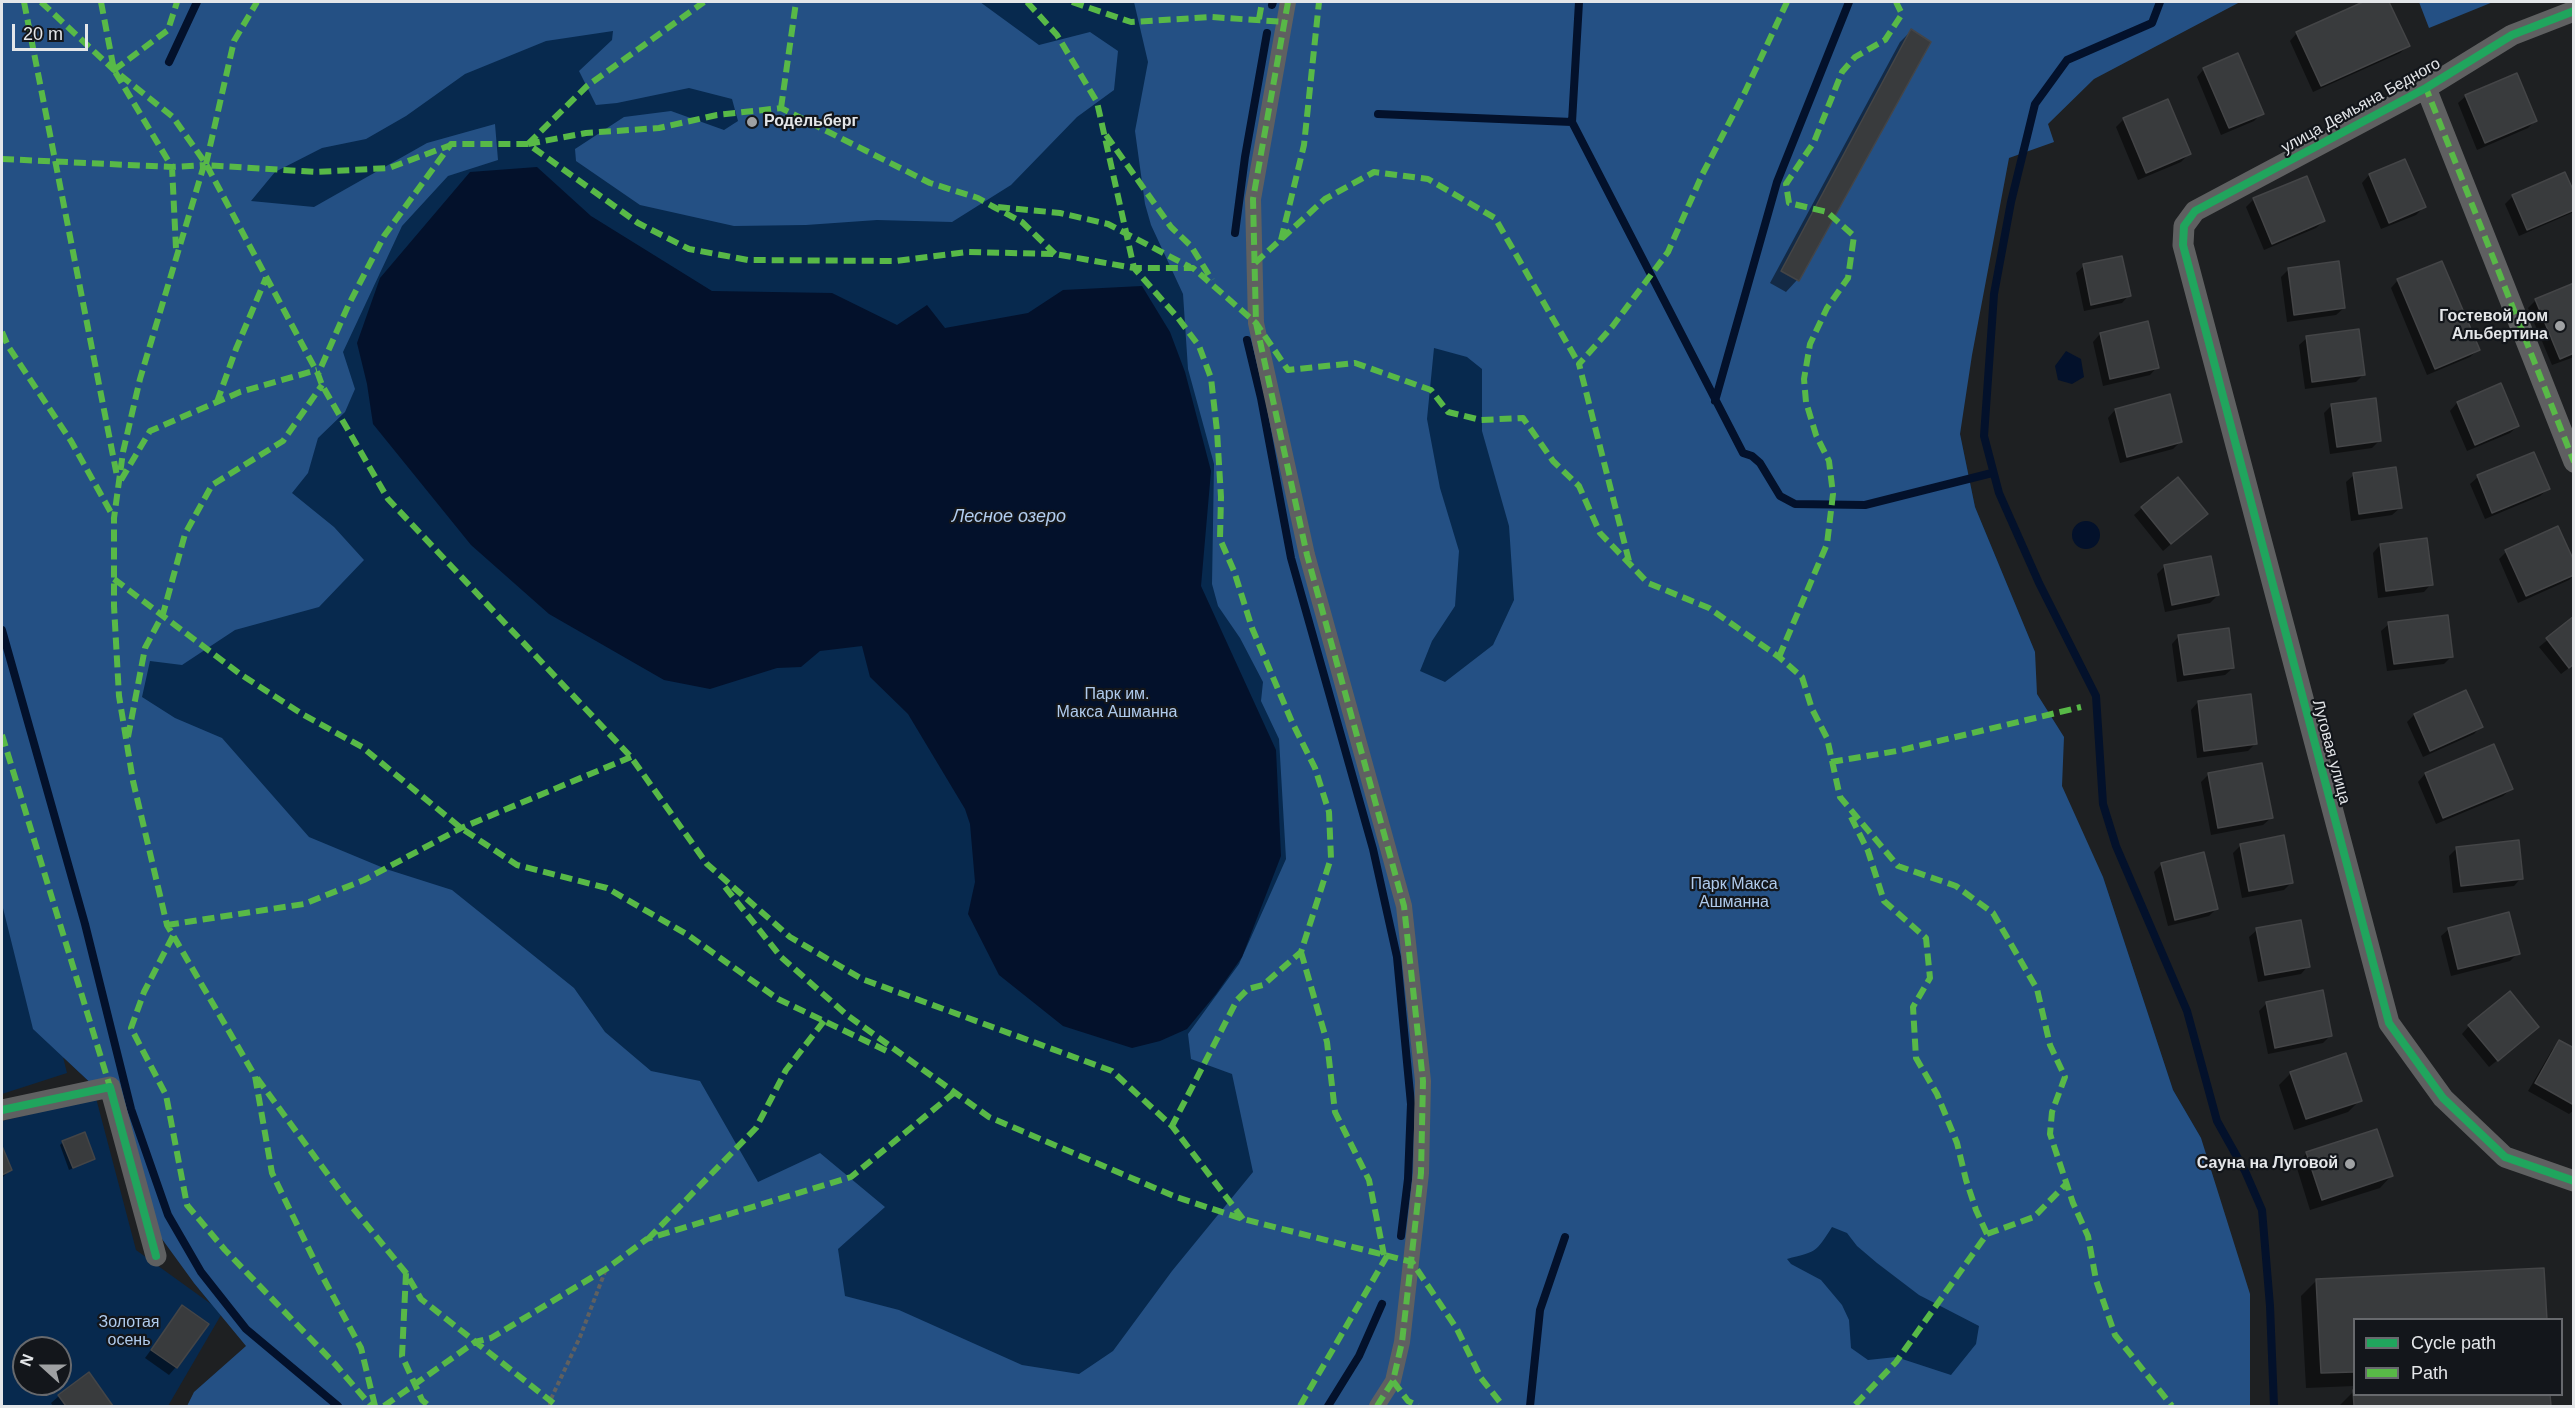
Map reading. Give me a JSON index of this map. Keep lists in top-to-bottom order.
{
  "streets": {
    "street": ["улица Демьяна Бедного", "Луговая улица"]
  },
  "crossings": [
    ["улица Демьяна Бедного", "Луговая улица"]
  ],
  "water": ["Лесное озеро"],
  "parks": ["Парк им. Макса Ашманна", "Парк Макса Ашманна", "Золотая осень"],
  "places": ["Родельберг", "Гостевой дом Альбертина", "Сауна на Луговой"],
  "legend": ["Cycle path", "Path"],
  "scale_bar": "20 m",
  "north": "left"
}
